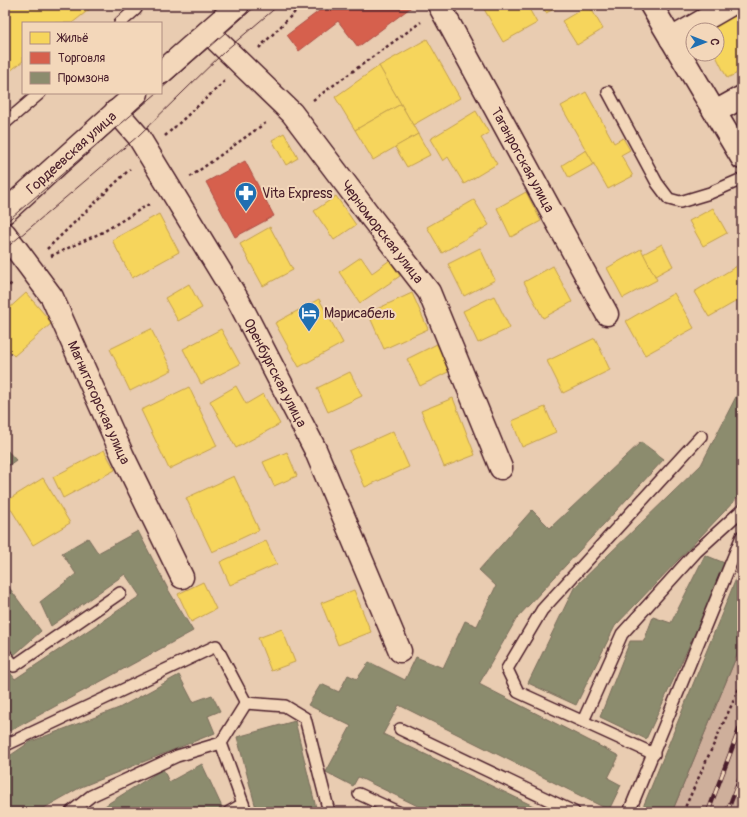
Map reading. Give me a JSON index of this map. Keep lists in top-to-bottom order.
{
  "streets": {
    "street": [
      "Гордеевская улица",
      "Таганрогская улица",
      "Черноморская улица",
      "Оренбургская улица",
      "Магнитогорская улица"
    ]
  },
  "crossings": [
    ["Гордеевская улица", "Оренбургская улица"]
  ],
  "places": {
    "pharmacy": ["Vita Express"],
    "hotel": ["Марисабель"]
  },
  "legend": ["Жильё", "Торговля", "Промзона"],
  "north": "right"
}
